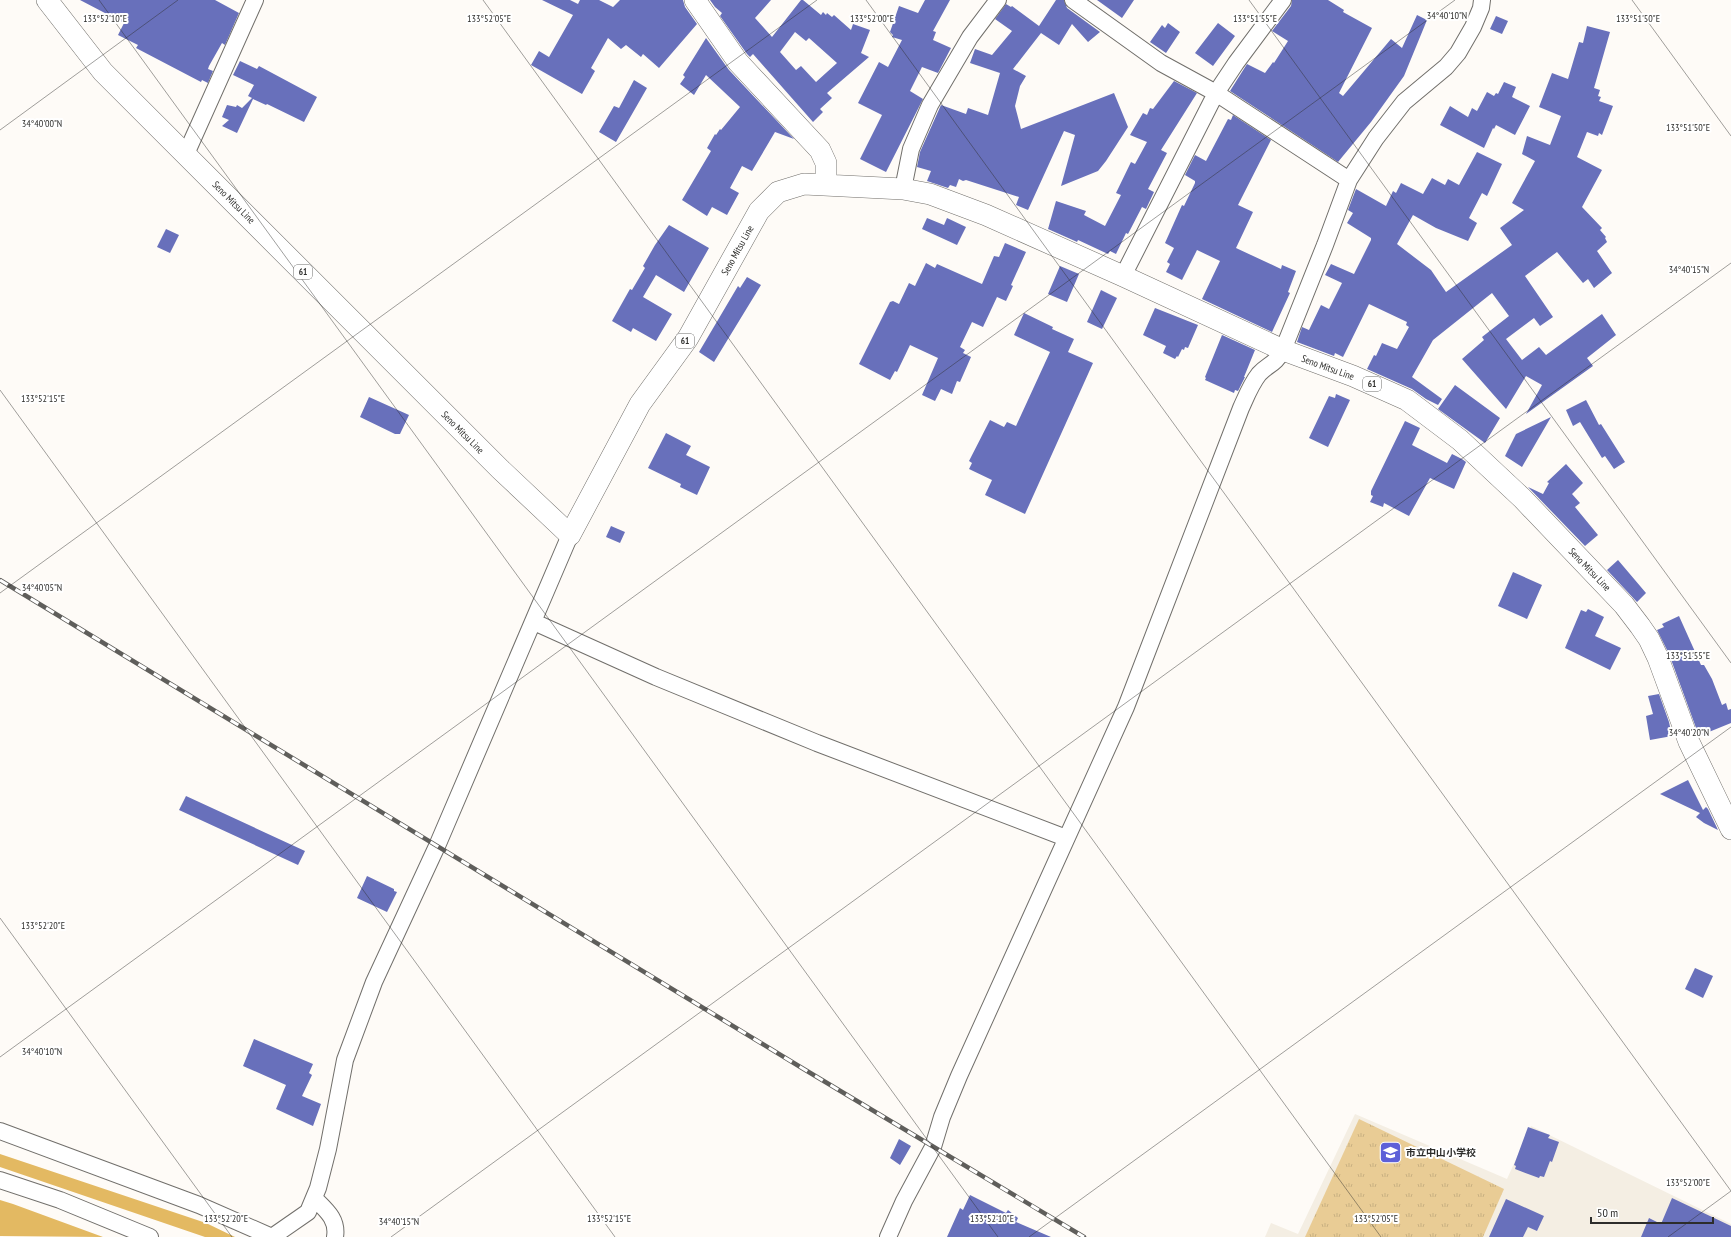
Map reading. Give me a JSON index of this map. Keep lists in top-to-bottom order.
{
  "streets": {
    "main road": ["Seno Mitsu Line", "61"]
  },
  "places": {
    "school or university": ["市立中山小学校"]
  },
  "scale_bar": "50 m",
  "coordinates": [
    "34°40'10\"N",
    "133°52'10\"E",
    "133°52'05\"E",
    "133°52'00\"E",
    "133°51'55\"E",
    "133°51'50\"E",
    "34°40'00\"N",
    "34°40'15\"N",
    "133°52'15\"E",
    "34°40'05\"N",
    "34°40'20\"N",
    "133°52'20\"E"
  ]
}
